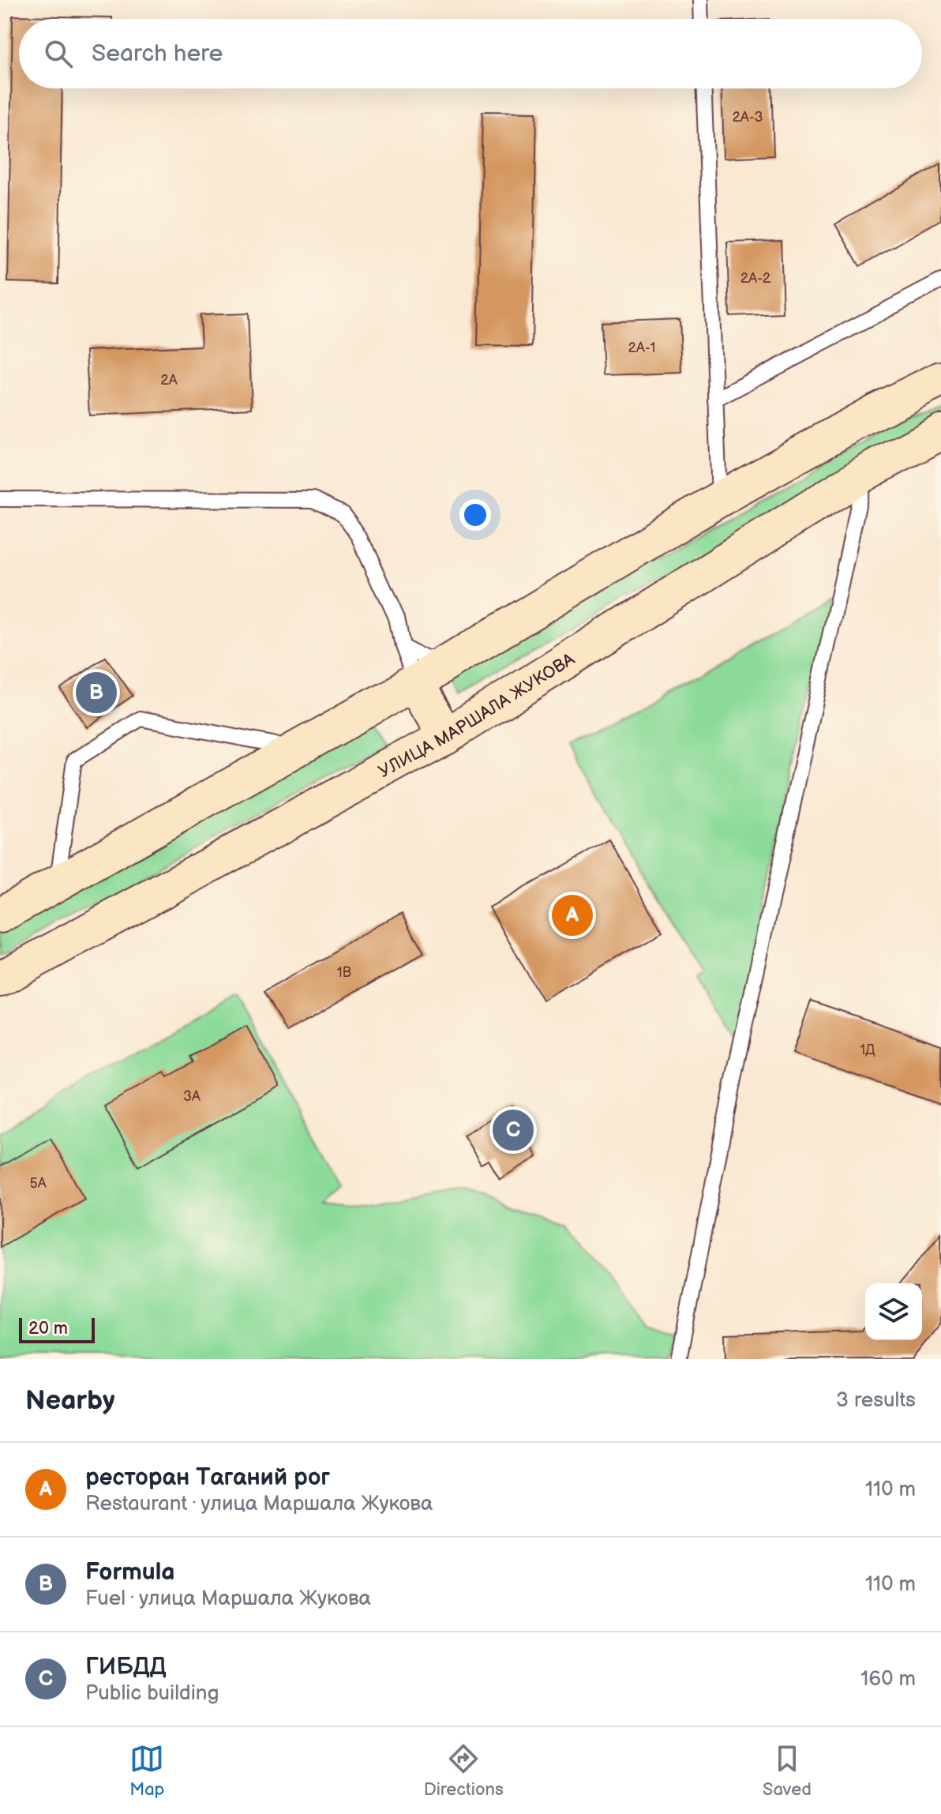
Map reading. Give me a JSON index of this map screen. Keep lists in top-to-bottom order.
{
  "streets": {
    "main road": ["УЛИЦА МАРШАЛА ЖУКОВА"]
  },
  "house_numbers": [
    "2А-3",
    "2А-2",
    "2А-1",
    "2А",
    "1В",
    "1Д",
    "3А",
    "5А"
  ],
  "scale_bar": "20 m",
  "page": {
    "search": "Search here",
    "pins": ["B", "A", "C"],
    "scale": "20 m",
    "heading": ["Nearby", "3 results"],
    "list": [
      {
        "mark": "A",
        "name": "ресторан Таганий рог",
        "note": "Restaurant · улица Маршала Жукова",
        "value": "110 m"
      },
      {
        "mark": "B",
        "name": "Formula",
        "note": "Fuel · улица Маршала Жукова",
        "value": "110 m"
      },
      {
        "mark": "C",
        "name": "ГИБДД",
        "note": "Public building",
        "value": "160 m"
      }
    ],
    "nav": ["Map", "Directions", "Saved"]
  }
}
